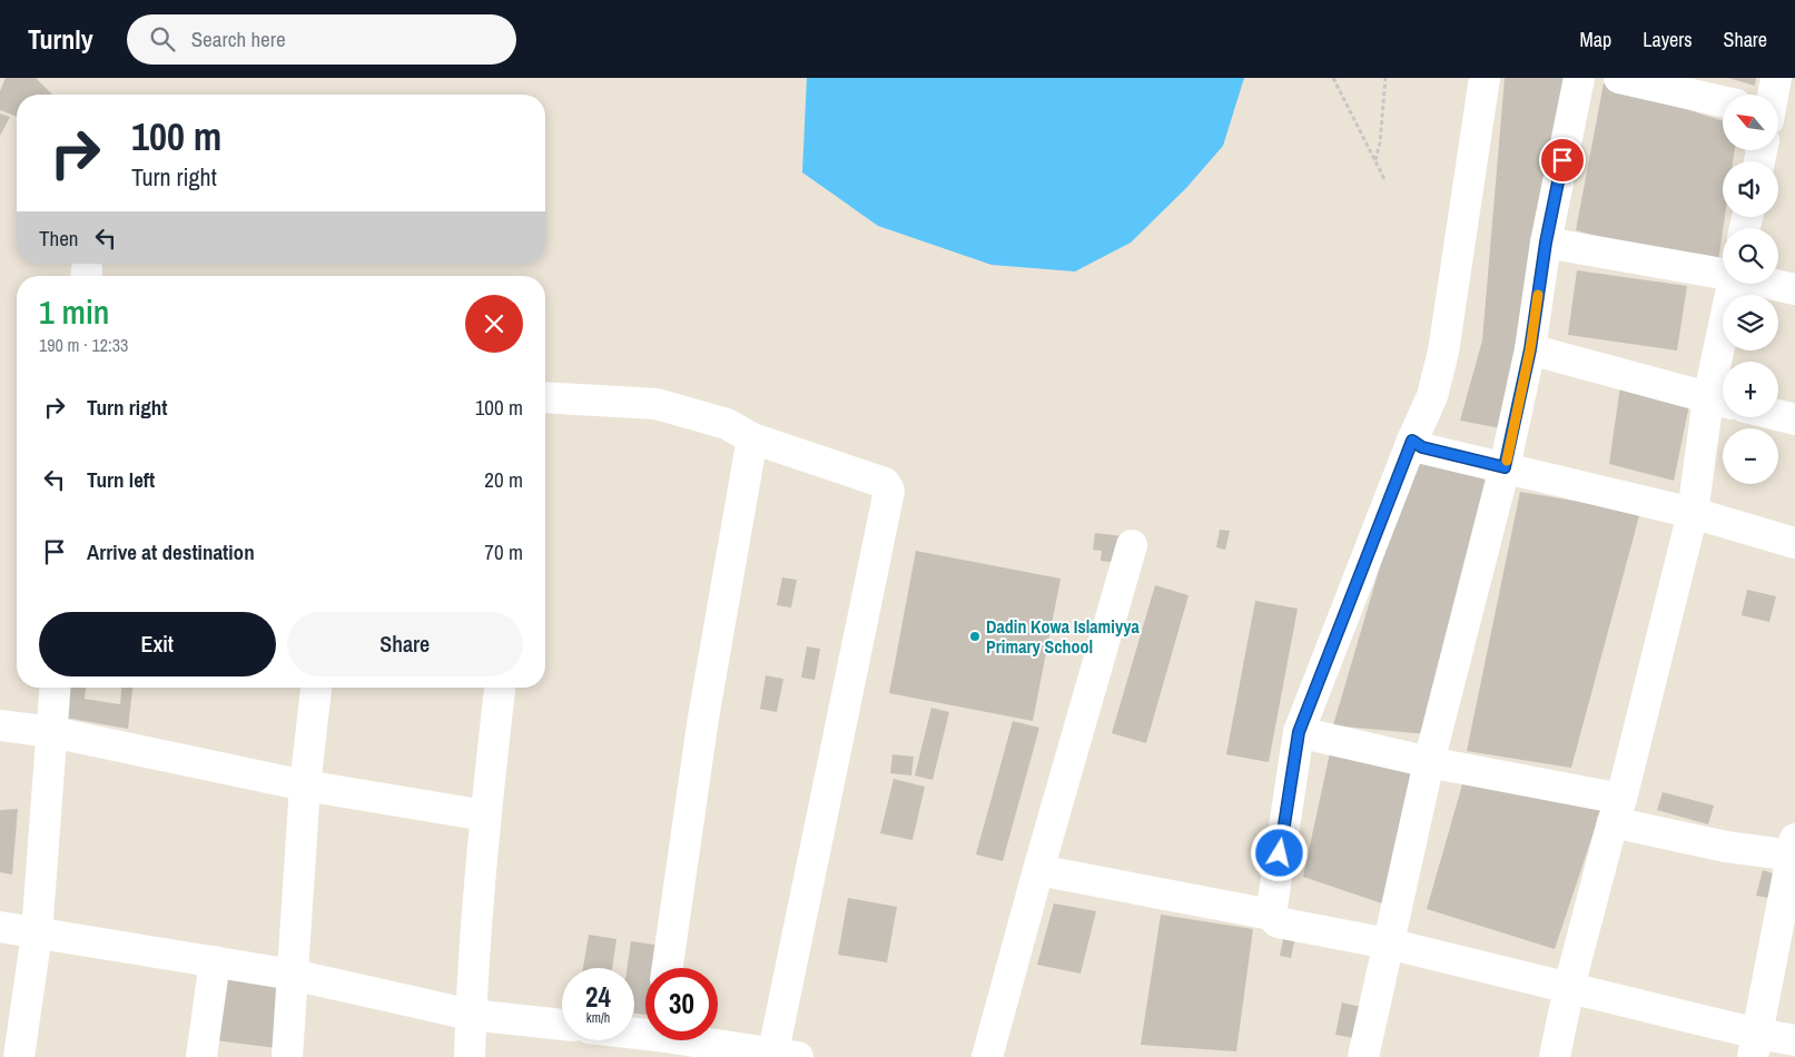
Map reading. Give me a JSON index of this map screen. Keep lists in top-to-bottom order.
{
  "places": ["Dadin Kowa Islamiyya Primary School"],
  "north": "top left",
  "page": {
    "header": "Turnly",
    "search": "Search here",
    "nav": ["Map", "Layers", "Share"],
    "map_buttons": ["+", "−"],
    "turn": ["100 m", "Turn right"],
    "then": "Then",
    "heading": ["1 min", "190 m · 12:33"],
    "list": [
      {
        "name": "Turn right",
        "value": "100 m"
      },
      {
        "name": "Turn left",
        "value": "20 m"
      },
      {
        "name": "Arrive at destination",
        "value": "70 m"
      }
    ],
    "buttons": ["Exit", "Share"],
    "speed": "24 km/h",
    "limit": "30"
  }
}
